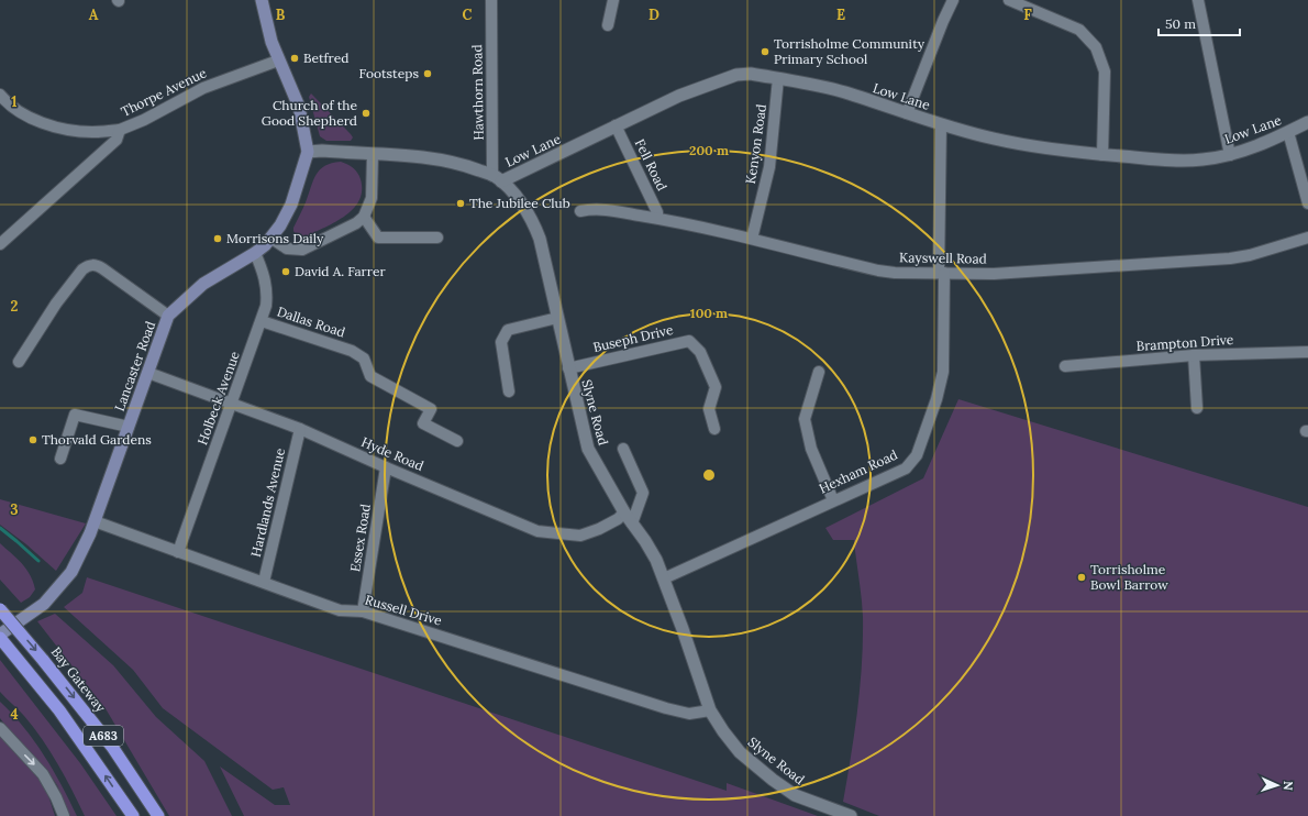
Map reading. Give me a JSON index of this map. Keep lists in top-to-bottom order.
{
  "streets": {
    "highway": ["Bay Gateway", "A683"],
    "main road": ["Lancaster Road"],
    "street": [
      "Thorpe Avenue",
      "Hawthorn Road",
      "Low Lane",
      "Kenyon Road",
      "Fell Road",
      "Kayswell Road",
      "Dallas Road",
      "Buseph Drive",
      "Brampton Drive",
      "Holbeck Avenue",
      "Slyne Road",
      "Hyde Road",
      "Hexham Road",
      "Hardlands Avenue",
      "Essex Road",
      "Russell Drive"
    ]
  },
  "crossings": [
    ["Thorpe Avenue", "Lancaster Road"],
    ["Hawthorn Road", "Low Lane"],
    ["Hawthorn Road", "Slyne Road"],
    ["Low Lane", "Kenyon Road"],
    ["Low Lane", "Fell Road"],
    ["Low Lane", "Slyne Road"],
    ["Low Lane", "Hexham Road"],
    ["Kenyon Road", "Kayswell Road"],
    ["Fell Road", "Kayswell Road"],
    ["Kayswell Road", "Hexham Road"],
    ["Dallas Road", "Holbeck Avenue"],
    ["Buseph Drive", "Slyne Road"],
    ["Lancaster Road", "Holbeck Avenue"],
    ["Lancaster Road", "Slyne Road"],
    ["Lancaster Road", "Hyde Road"],
    ["Lancaster Road", "Russell Drive"],
    ["Holbeck Avenue", "Hyde Road"],
    ["Holbeck Avenue", "Russell Drive"],
    ["Slyne Road", "Hyde Road"],
    ["Slyne Road", "Hexham Road"],
    ["Slyne Road", "Russell Drive"],
    ["Hyde Road", "Hardlands Avenue"],
    ["Hyde Road", "Essex Road"],
    ["Hardlands Avenue", "Russell Drive"],
    ["Essex Road", "Russell Drive"]
  ],
  "places": [
    "Torrisholme Community Primary School",
    "Betfred",
    "Footsteps",
    "Church of the Good Shepherd",
    "The Jubilee Club",
    "Morrisons Daily",
    "David A. Farrer",
    "Thorvald Gardens",
    "Torrisholme Bowl Barrow"
  ],
  "scale_bar": "50 m",
  "north": "right",
  "grid": {
    "columns": [
      "A",
      "B",
      "C",
      "D",
      "E",
      "F"
    ],
    "rows": [
      "1",
      "2",
      "3",
      "4"
    ]
  },
  "rings": ["200 m", "100 m"]
}
